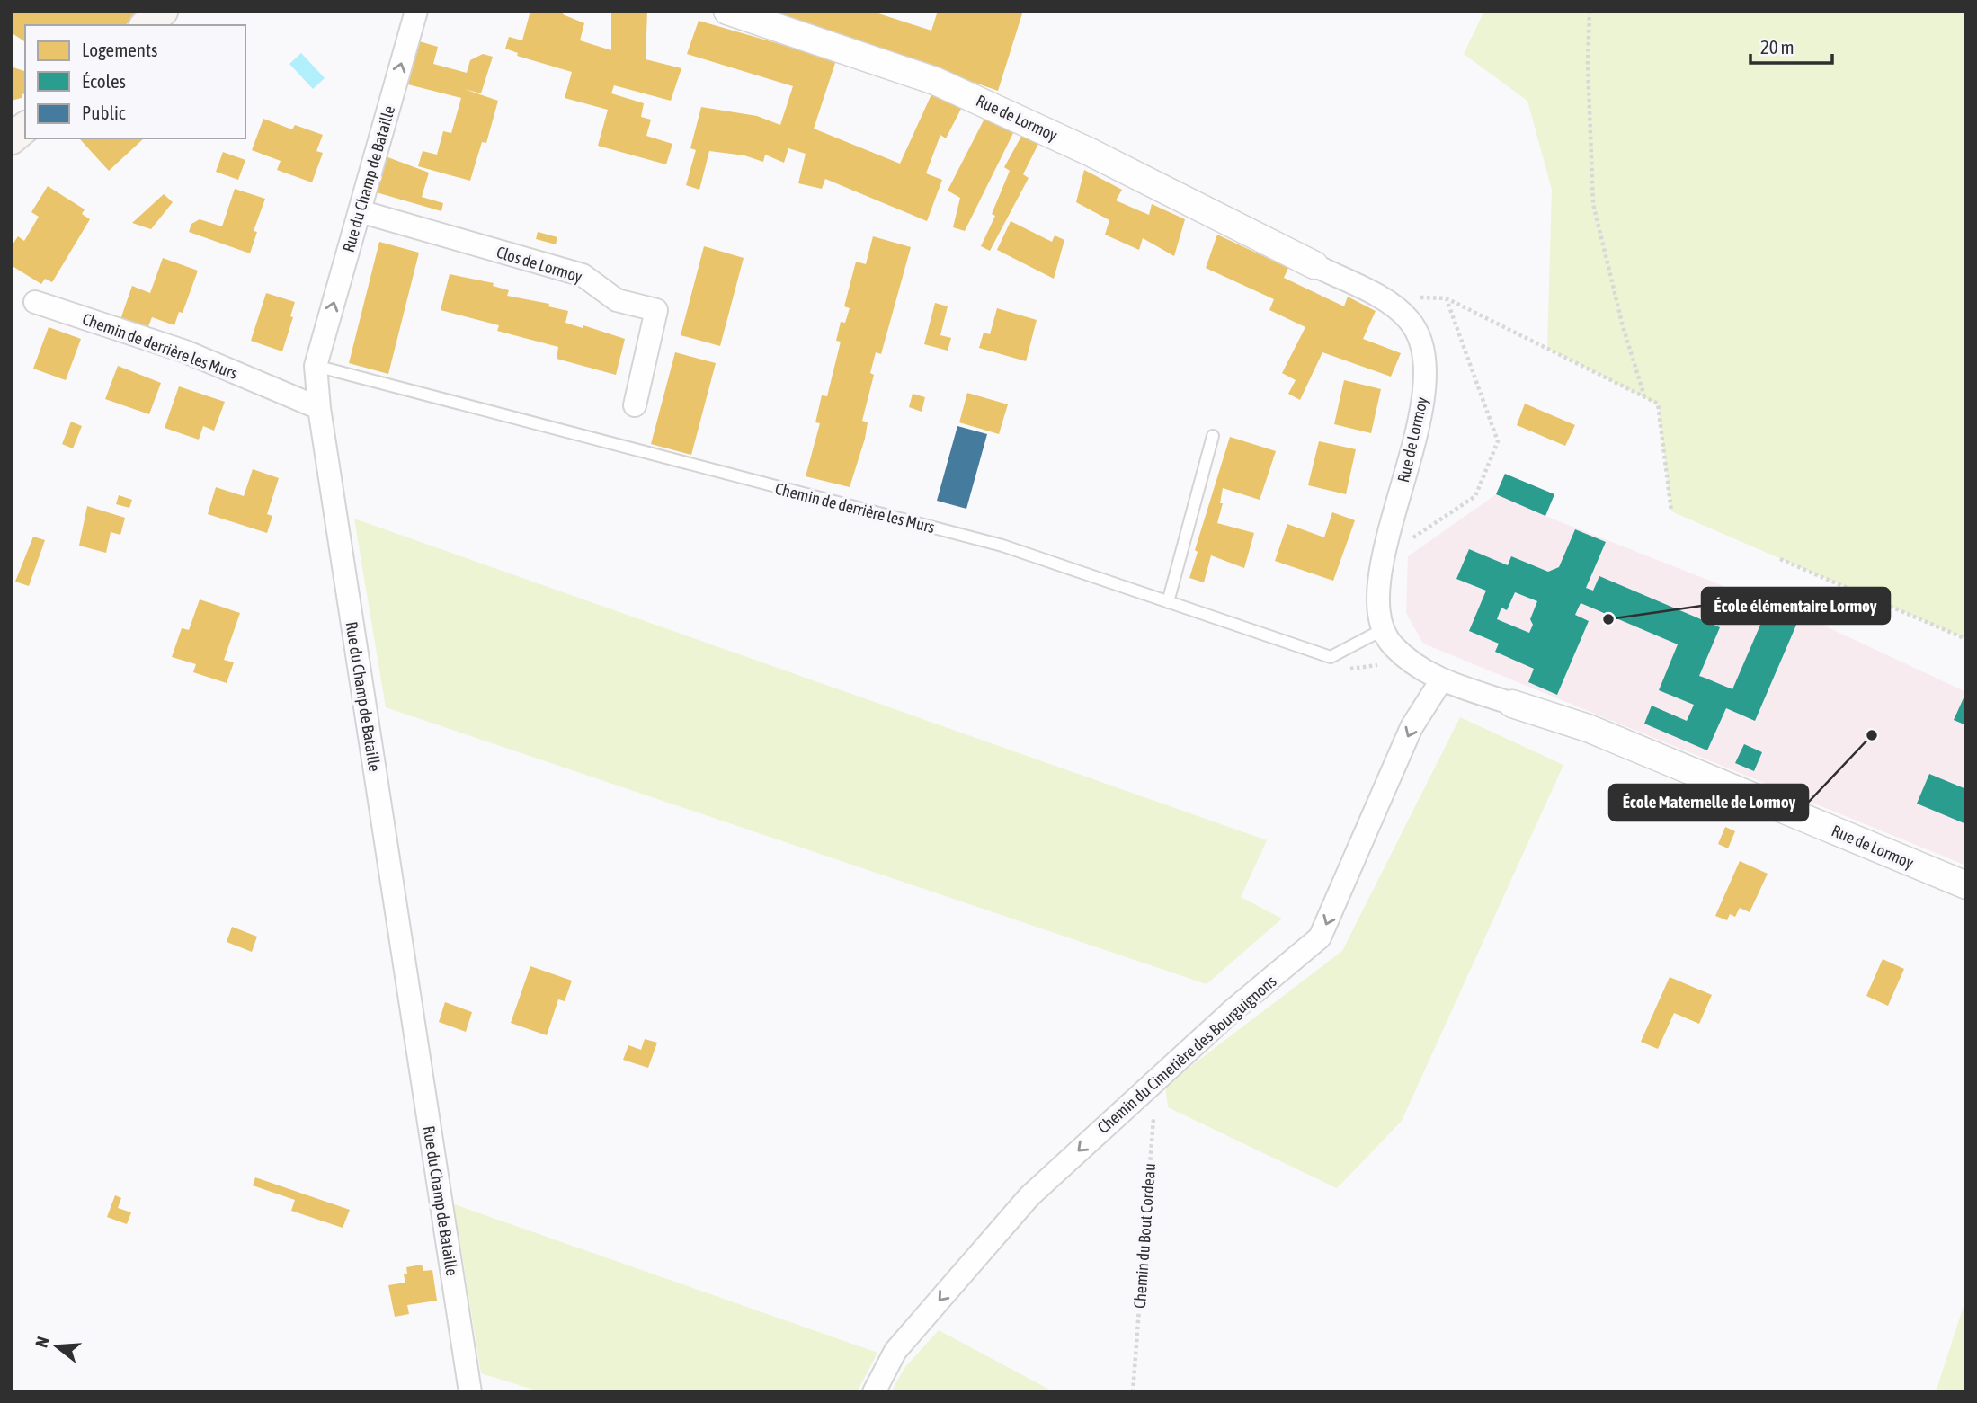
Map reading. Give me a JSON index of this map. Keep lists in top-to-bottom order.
{
  "streets": {
    "street": [
      "Rue de Lormoy",
      "Rue du Champ de Bataille",
      "Clos de Lormoy",
      "Chemin de derrière les Murs",
      "Chemin du Cimetière des Bourguignons"
    ],
    "path": ["Chemin du Bout Cordeau"]
  },
  "crossings": [
    ["Rue de Lormoy", "Chemin de derrière les Murs"],
    ["Rue de Lormoy", "Chemin du Cimetière des Bourguignons"],
    ["Rue du Champ de Bataille", "Clos de Lormoy"],
    ["Rue du Champ de Bataille", "Chemin de derrière les Murs"],
    ["Chemin du Cimetière des Bourguignons", "Chemin du Bout Cordeau"]
  ],
  "one_way": ["Chemin du Cimetière des Bourguignons"],
  "places": ["École élémentaire Lormoy", "École Maternelle de Lormoy"],
  "legend": ["Logements", "Écoles", "Public"],
  "scale_bar": "20 m",
  "north": "left"
}
